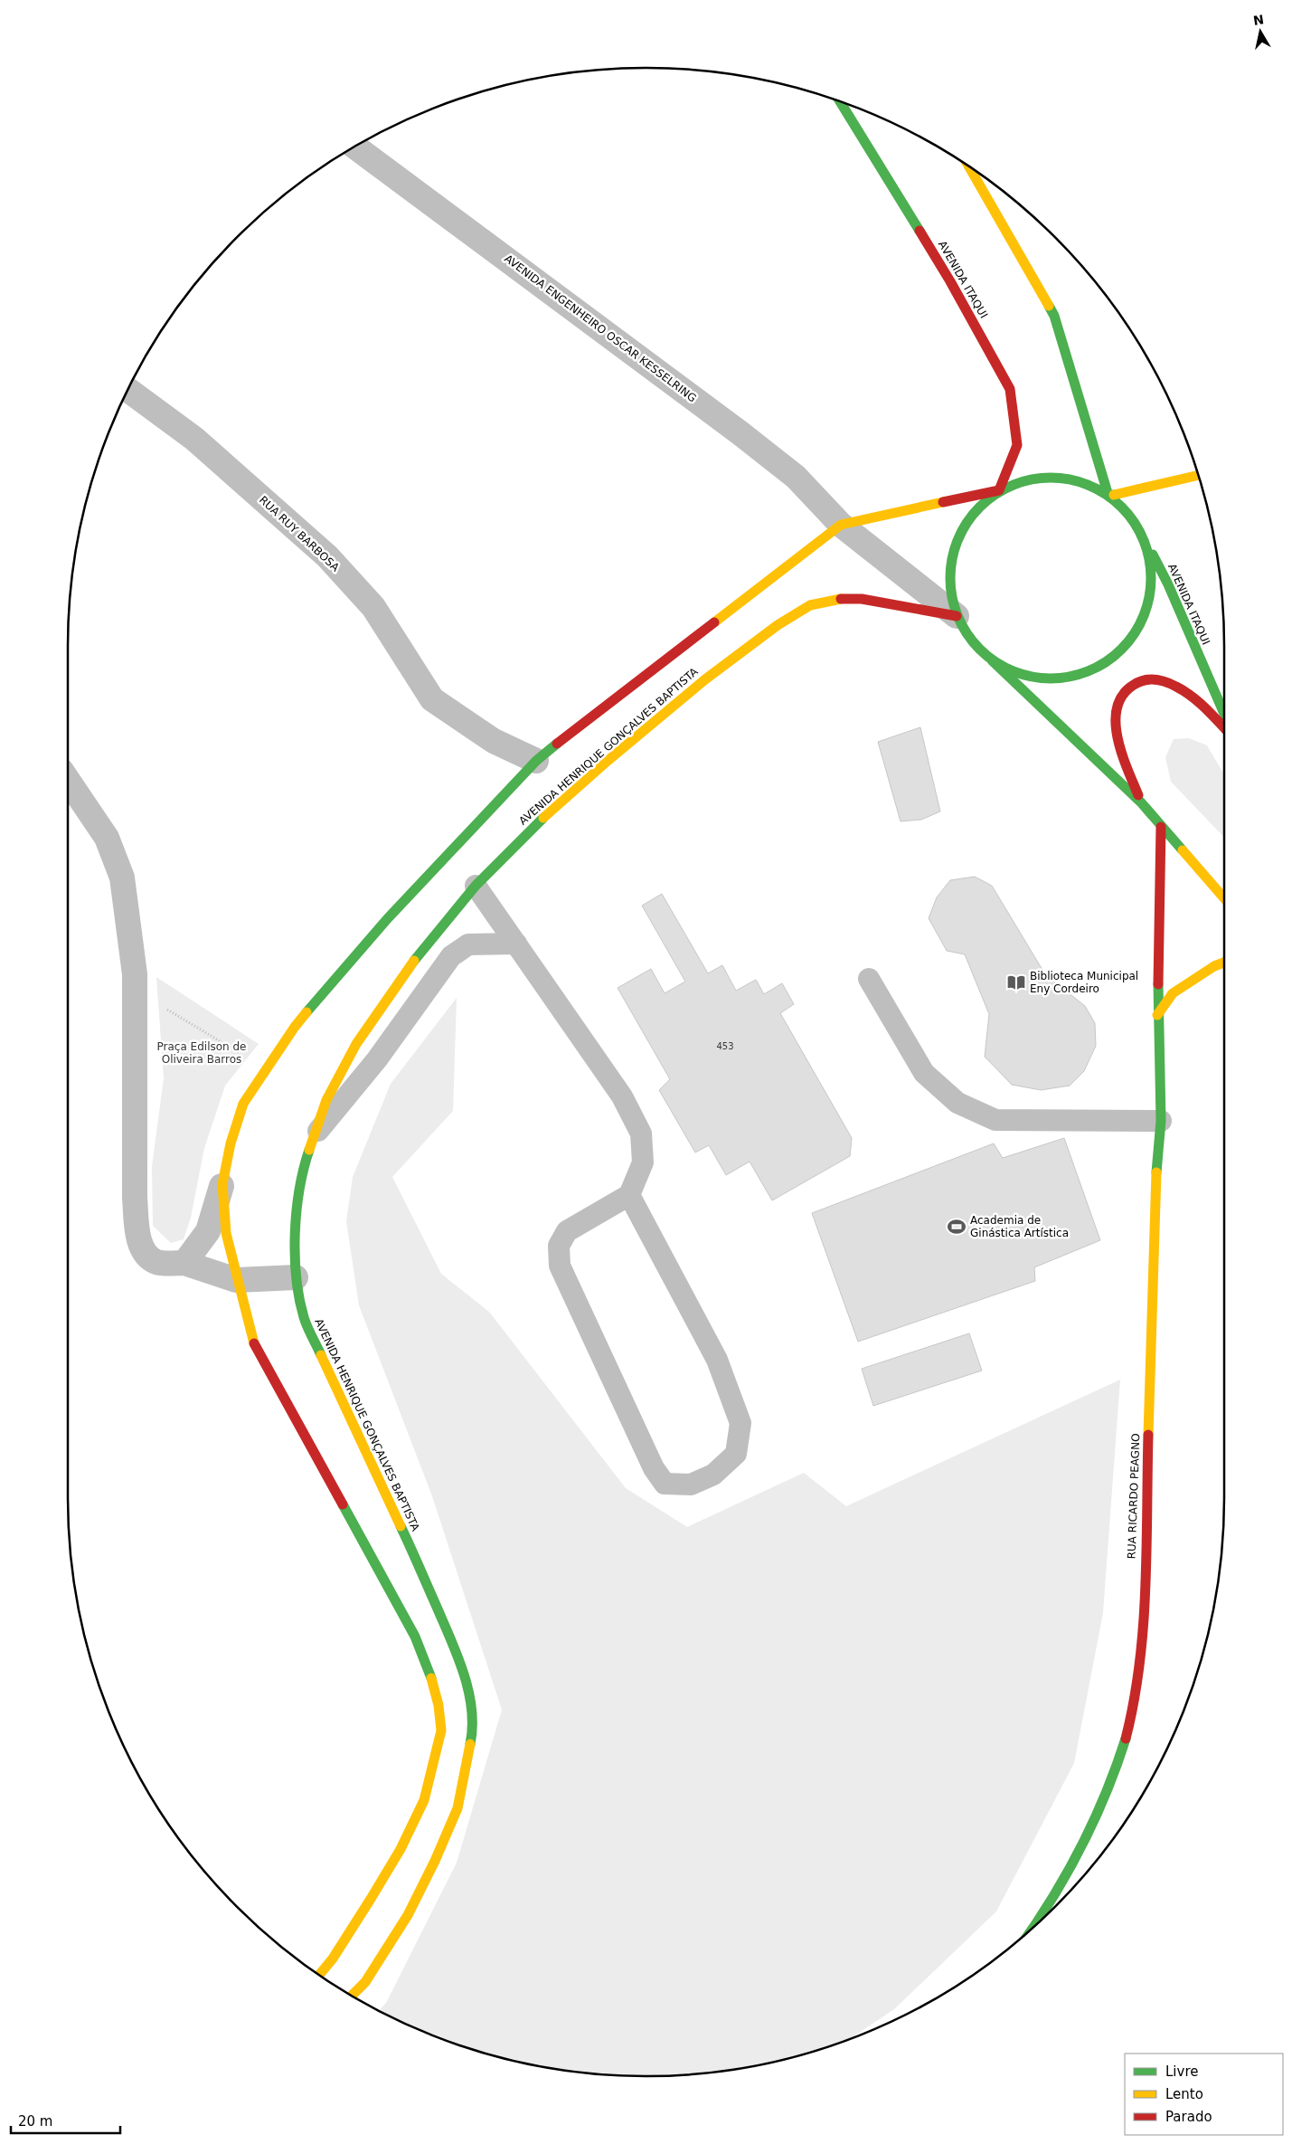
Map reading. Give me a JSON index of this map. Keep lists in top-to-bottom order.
{
  "streets": {
    "main road": ["AVENIDA ITAQUI", "AVENIDA HENRIQUE GONÇALVES BAPTISTA", "RUA RICARDO PEAGNO"],
    "street": ["AVENIDA ENGENHEIRO OSCAR KESSELRING", "RUA RUY BARBOSA"]
  },
  "crossings": [
    ["AVENIDA ENGENHEIRO OSCAR KESSELRING", "AVENIDA HENRIQUE GONÇALVES BAPTISTA"]
  ],
  "parks": ["Praça Edilson de Oliveira Barros"],
  "places": {
    "library": ["Biblioteca Municipal Eny Cordeiro"],
    "sports": ["Academia de Ginástica Artística"]
  },
  "house_numbers": ["453"],
  "legend": ["Livre", "Lento", "Parado"],
  "scale_bar": "20 m",
  "north": "top"
}
